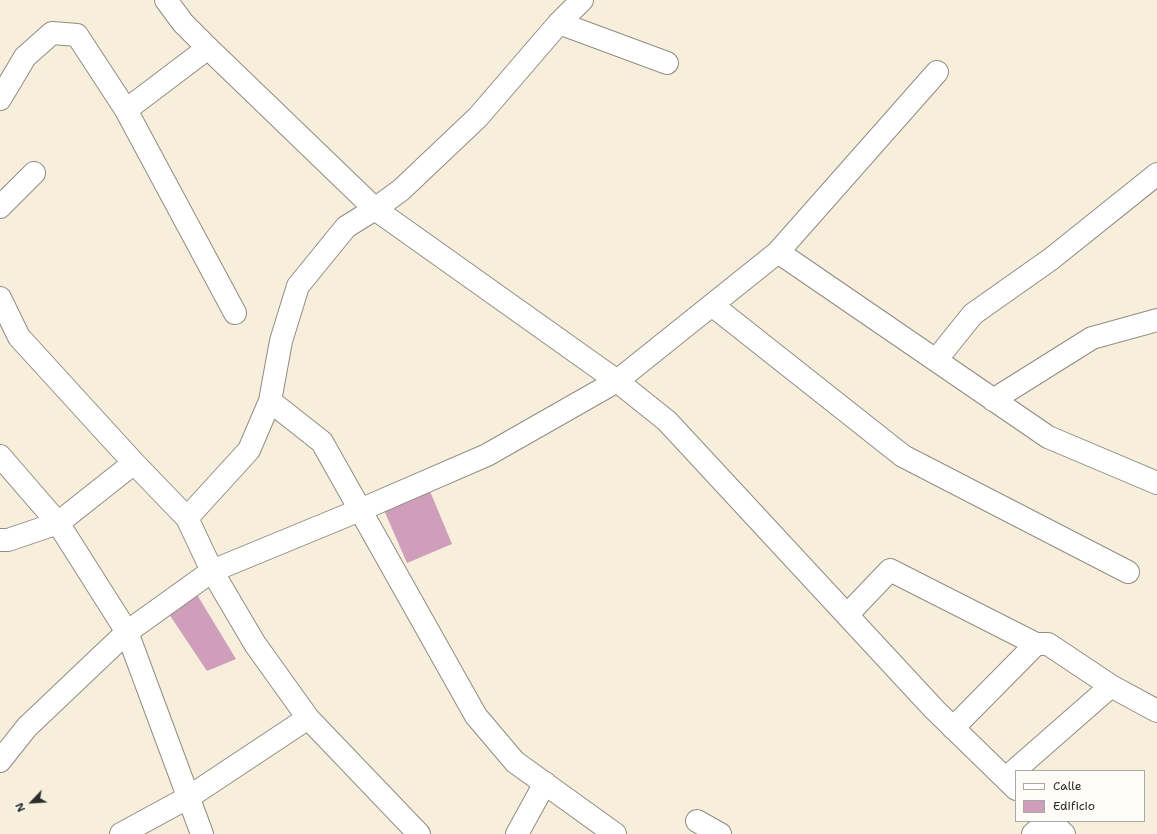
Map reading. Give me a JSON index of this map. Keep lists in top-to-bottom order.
{
  "legend": ["Calle", "Edificio"],
  "north": "bottom left"
}
